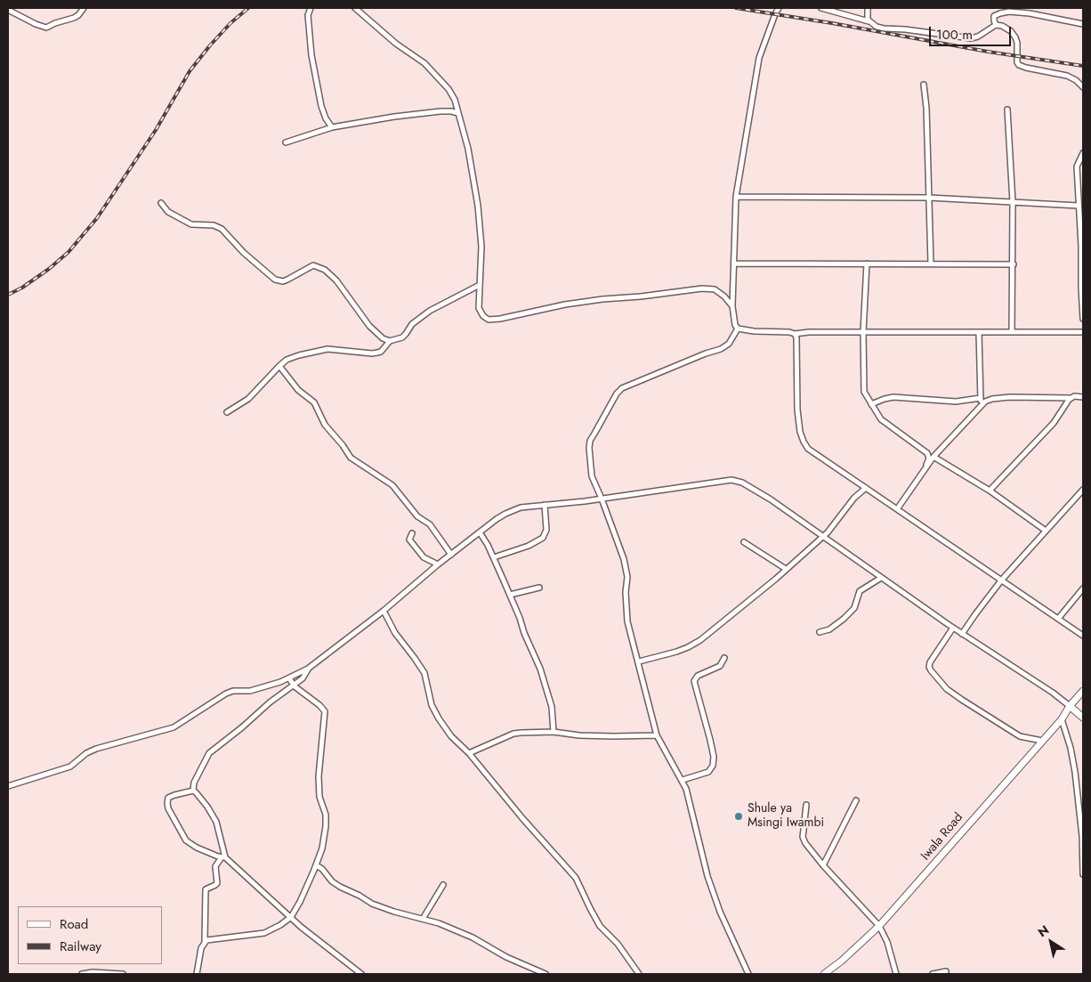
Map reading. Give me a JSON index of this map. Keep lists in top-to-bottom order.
{
  "streets": {
    "street": ["Iwala Road"]
  },
  "places": ["Shule ya Msingi Iwambi"],
  "legend": ["Road", "Railway"],
  "scale_bar": "100 m",
  "north": "top left"
}
